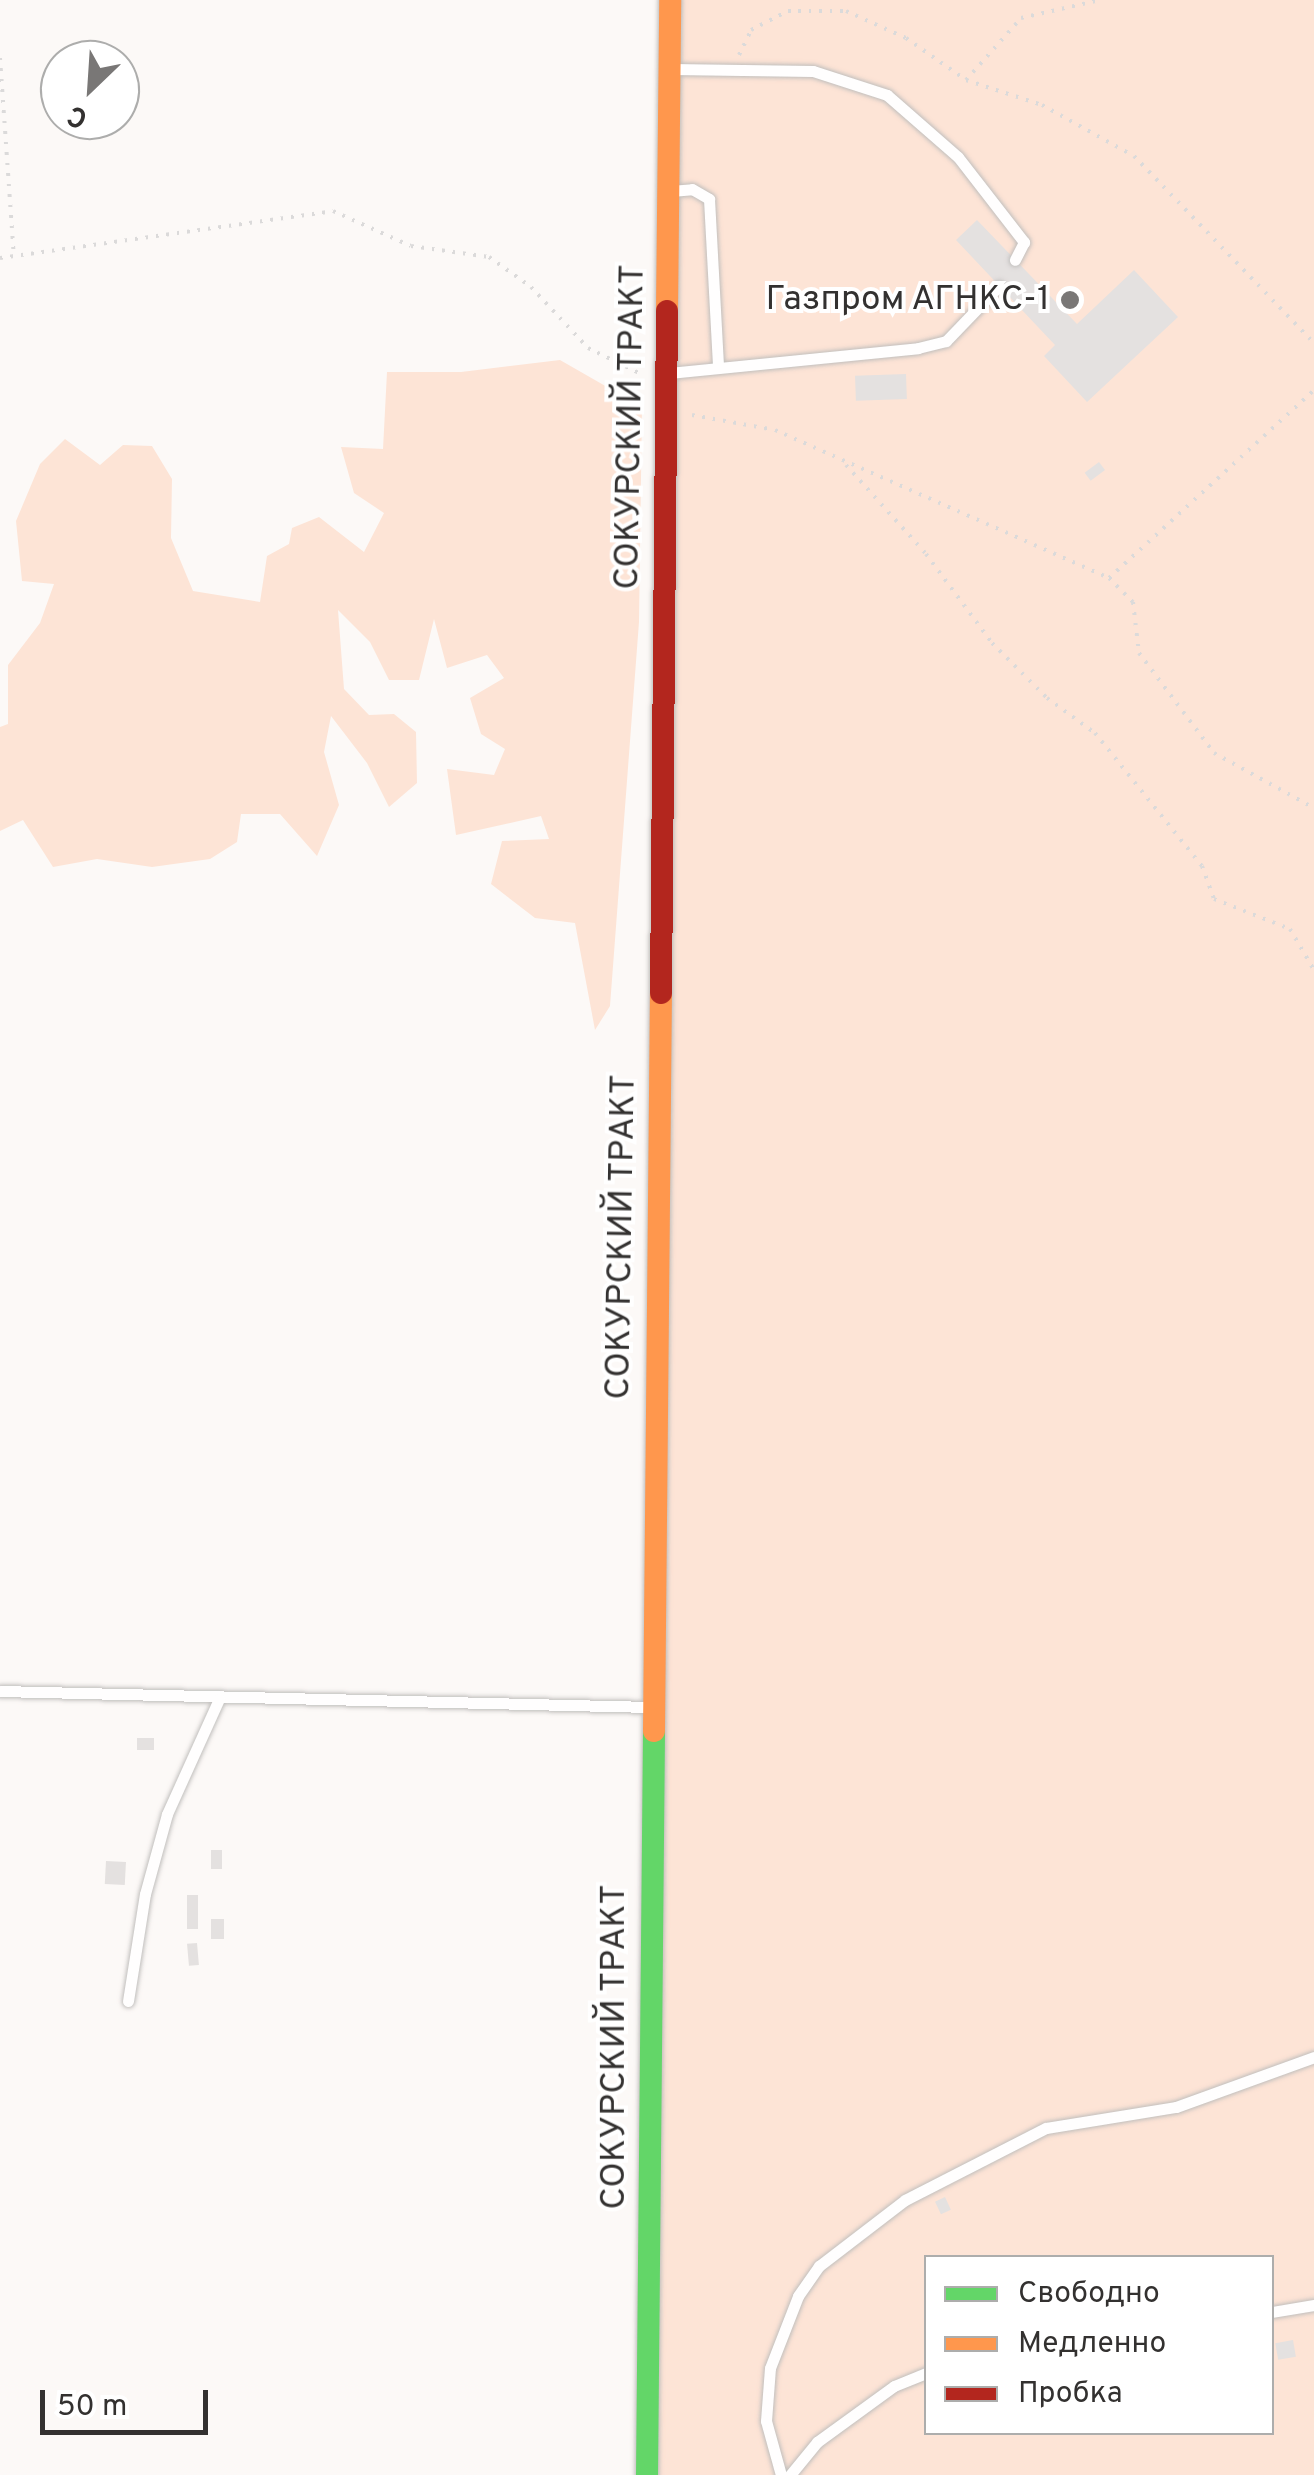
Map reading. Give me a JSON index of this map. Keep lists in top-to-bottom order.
{
  "streets": {
    "street": ["СОКУРСКИЙ ТРАКТ"]
  },
  "places": ["Газпром АГНКС-1"],
  "legend": ["Свободно", "Медленно", "Пробка"],
  "scale_bar": "50 m",
  "north": "bottom left"
}
